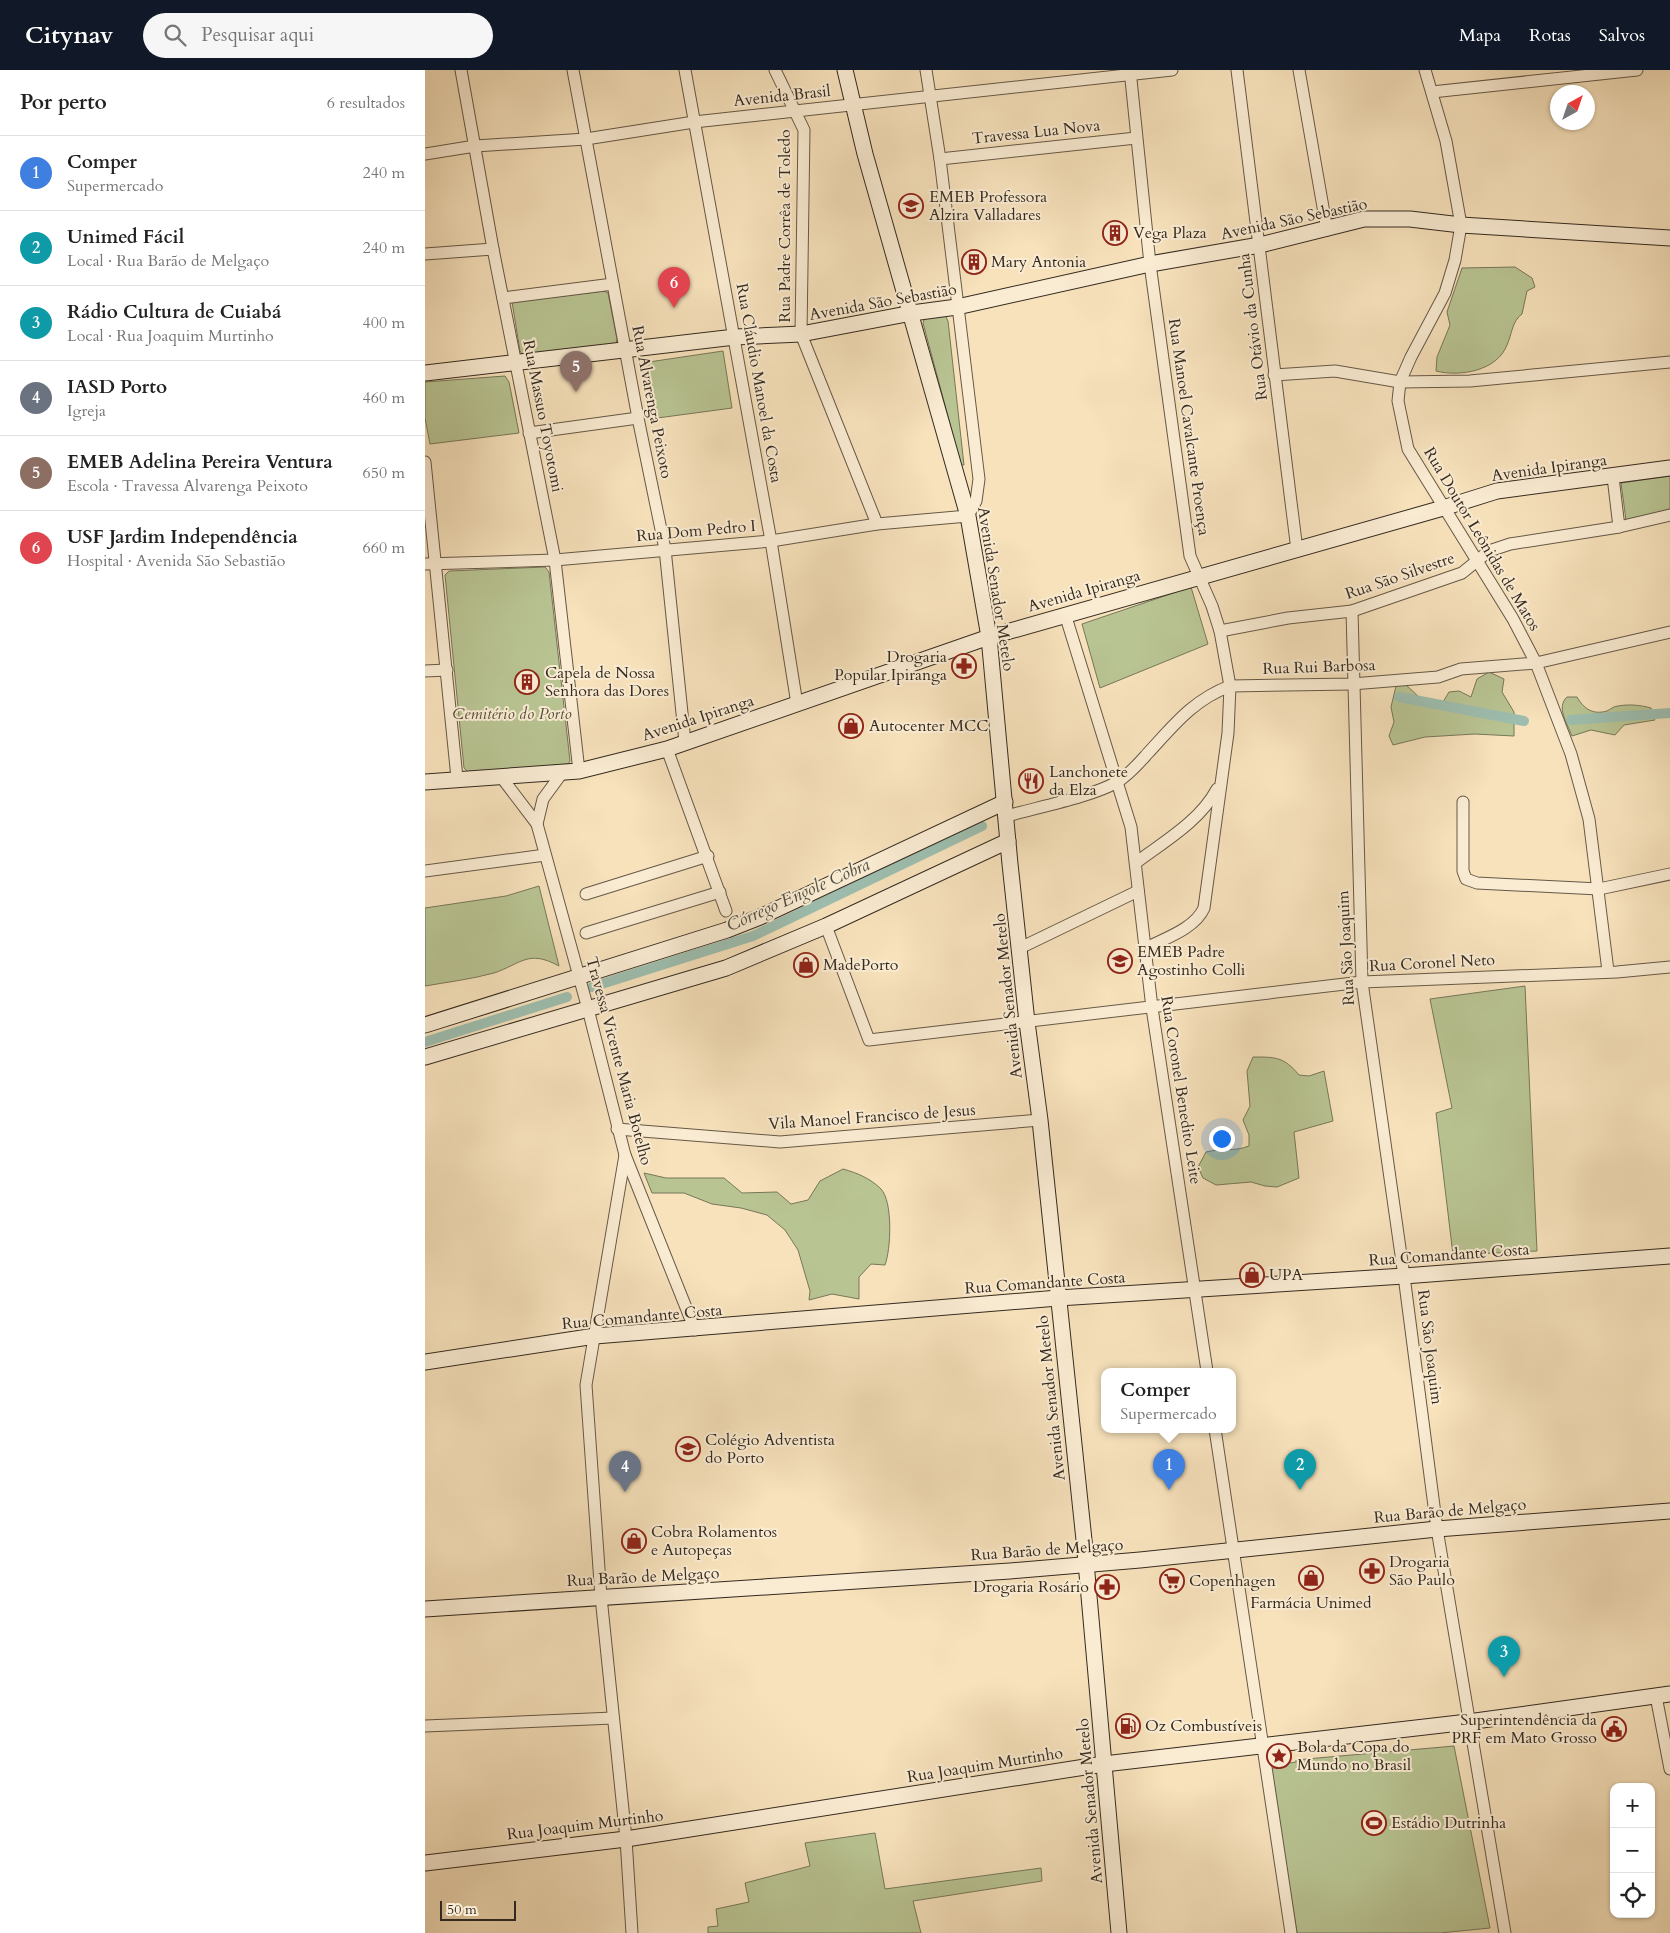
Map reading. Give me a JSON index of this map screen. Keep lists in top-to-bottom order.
{
  "streets": {
    "street": [
      "Avenida Brasil",
      "Travessa Lua Nova",
      "Avenida São Sebastião",
      "Rua Padre Corrêa de Toledo",
      "Rua Otávio da Cunha",
      "Rua Cláudio Manoel da Costa",
      "Rua Alvarenga Peixoto",
      "Rua Massuo Toyotomi",
      "Rua Manoel Cavalcante Proença",
      "Avenida Ipiranga",
      "Rua Dom Pedro I",
      "Rua Doutor Leônidas de Matos",
      "Rua São Silvestre",
      "Avenida Senador Metelo",
      "Rua Rui Barbosa",
      "Rua São Joaquim",
      "Rua Coronel Neto",
      "Travessa Vicente Maria Botelho",
      "Rua Coronel Benedito Leite",
      "Vila Manoel Francisco de Jesus",
      "Rua Comandante Costa",
      "Rua Barão de Melgaço",
      "Rua Joaquim Murtinho"
    ]
  },
  "crossings": [
    ["Avenida Brasil", "Rua Padre Corrêa de Toledo"],
    ["Avenida Brasil", "Rua Cláudio Manoel da Costa"],
    ["Avenida Brasil", "Rua Alvarenga Peixoto"],
    ["Avenida Brasil", "Rua Massuo Toyotomi"],
    ["Avenida Brasil", "Rua Manoel Cavalcante Proença"],
    ["Avenida Brasil", "Avenida Senador Metelo"],
    ["Travessa Lua Nova", "Rua Manoel Cavalcante Proença"],
    ["Avenida São Sebastião", "Rua Padre Corrêa de Toledo"],
    ["Avenida São Sebastião", "Rua Otávio da Cunha"],
    ["Avenida São Sebastião", "Rua Cláudio Manoel da Costa"],
    ["Avenida São Sebastião", "Rua Alvarenga Peixoto"],
    ["Avenida São Sebastião", "Rua Massuo Toyotomi"],
    ["Avenida São Sebastião", "Rua Manoel Cavalcante Proença"],
    ["Avenida São Sebastião", "Rua Doutor Leônidas de Matos"],
    ["Avenida São Sebastião", "Avenida Senador Metelo"],
    ["Rua Padre Corrêa de Toledo", "Rua Dom Pedro I"],
    ["Rua Otávio da Cunha", "Avenida Ipiranga"],
    ["Rua Cláudio Manoel da Costa", "Avenida Ipiranga"],
    ["Rua Cláudio Manoel da Costa", "Rua Dom Pedro I"],
    ["Rua Alvarenga Peixoto", "Avenida Ipiranga"],
    ["Rua Alvarenga Peixoto", "Rua Dom Pedro I"],
    ["Rua Massuo Toyotomi", "Avenida Ipiranga"],
    ["Rua Massuo Toyotomi", "Rua Dom Pedro I"],
    ["Rua Manoel Cavalcante Proença", "Avenida Ipiranga"],
    ["Rua Manoel Cavalcante Proença", "Rua São Silvestre"],
    ["Rua Manoel Cavalcante Proença", "Rua Rui Barbosa"],
    ["Rua Manoel Cavalcante Proença", "Rua Coronel Benedito Leite"],
    ["Avenida Ipiranga", "Rua Doutor Leônidas de Matos"],
    ["Avenida Ipiranga", "Avenida Senador Metelo"],
    ["Avenida Ipiranga", "Travessa Vicente Maria Botelho"],
    ["Avenida Ipiranga", "Rua Coronel Benedito Leite"],
    ["Rua Dom Pedro I", "Avenida Senador Metelo"],
    ["Rua Doutor Leônidas de Matos", "Rua São Silvestre"],
    ["Rua Doutor Leônidas de Matos", "Rua Rui Barbosa"],
    ["Rua Doutor Leônidas de Matos", "Rua Coronel Neto"],
    ["Rua São Silvestre", "Rua São Joaquim"],
    ["Avenida Senador Metelo", "Rua Rui Barbosa"],
    ["Avenida Senador Metelo", "Rua Coronel Neto"],
    ["Avenida Senador Metelo", "Vila Manoel Francisco de Jesus"],
    ["Avenida Senador Metelo", "Rua Comandante Costa"],
    ["Avenida Senador Metelo", "Rua Barão de Melgaço"],
    ["Avenida Senador Metelo", "Rua Joaquim Murtinho"],
    ["Rua Rui Barbosa", "Rua São Joaquim"],
    ["Rua Rui Barbosa", "Rua Coronel Benedito Leite"],
    ["Rua São Joaquim", "Rua Coronel Neto"],
    ["Rua São Joaquim", "Rua Comandante Costa"],
    ["Rua São Joaquim", "Rua Barão de Melgaço"],
    ["Rua São Joaquim", "Rua Joaquim Murtinho"],
    ["Rua Coronel Neto", "Rua Coronel Benedito Leite"],
    ["Travessa Vicente Maria Botelho", "Vila Manoel Francisco de Jesus"],
    ["Travessa Vicente Maria Botelho", "Rua Comandante Costa"],
    ["Rua Coronel Benedito Leite", "Rua Comandante Costa"]
  ],
  "water": ["Córrego Engole Cobra"],
  "parks": ["Cemitério do Porto"],
  "places": {
    "school or university": ["EMEB Professora Alzira Valladares", "EMEB Padre Agostinho Colli", "Colégio Adventista do Porto"],
    "building": ["Vega Plaza", "Mary Antonia", "Capela de Nossa Senhora das Dores"],
    "pharmacy": ["Drogaria Popular Ipiranga", "Drogaria São Paulo", "Drogaria Rosário"],
    "shop": [
      "Autocenter MCC",
      "MadePorto",
      "UPA",
      "Cobra Rolamentos e Autopeças",
      "Farmácia Unimed"
    ],
    "restaurant": ["Lanchonete da Elza"],
    "supermarket": ["Copenhagen"],
    "fuel station": ["Oz Combustíveis"],
    "public building": ["Superintendência da PRF em Mato Grosso"],
    "place": ["Bola da Copa do Mundo no Brasil"],
    "sports": ["Estádio Dutrinha"]
  },
  "scale_bar": "50 m",
  "north": "top right",
  "page": {
    "header": "Citynav",
    "search": "Pesquisar aqui",
    "nav": ["Mapa", "Rotas", "Salvos"],
    "heading": ["Por perto", "6 resultados"],
    "list": [
      {
        "mark": "1",
        "name": "Comper",
        "note": "Supermercado",
        "value": "240 m"
      },
      {
        "mark": "2",
        "name": "Unimed Fácil",
        "note": "Local · Rua Barão de Melgaço",
        "value": "240 m"
      },
      {
        "mark": "3",
        "name": "Rádio Cultura de Cuiabá",
        "note": "Local · Rua Joaquim Murtinho",
        "value": "400 m"
      },
      {
        "mark": "4",
        "name": "IASD Porto",
        "note": "Igreja",
        "value": "460 m"
      },
      {
        "mark": "5",
        "name": "EMEB Adelina Pereira Ventura",
        "note": "Escola · Travessa Alvarenga Peixoto",
        "value": "650 m"
      },
      {
        "mark": "6",
        "name": "USF Jardim Independência",
        "note": "Hospital · Avenida São Sebastião",
        "value": "660 m"
      }
    ],
    "pins": [
      "6",
      "5",
      "1",
      "2",
      "4",
      "3"
    ],
    "popup": ["Comper", "Supermercado"],
    "map_buttons": ["+", "−"],
    "scale": "50 m"
  }
}
